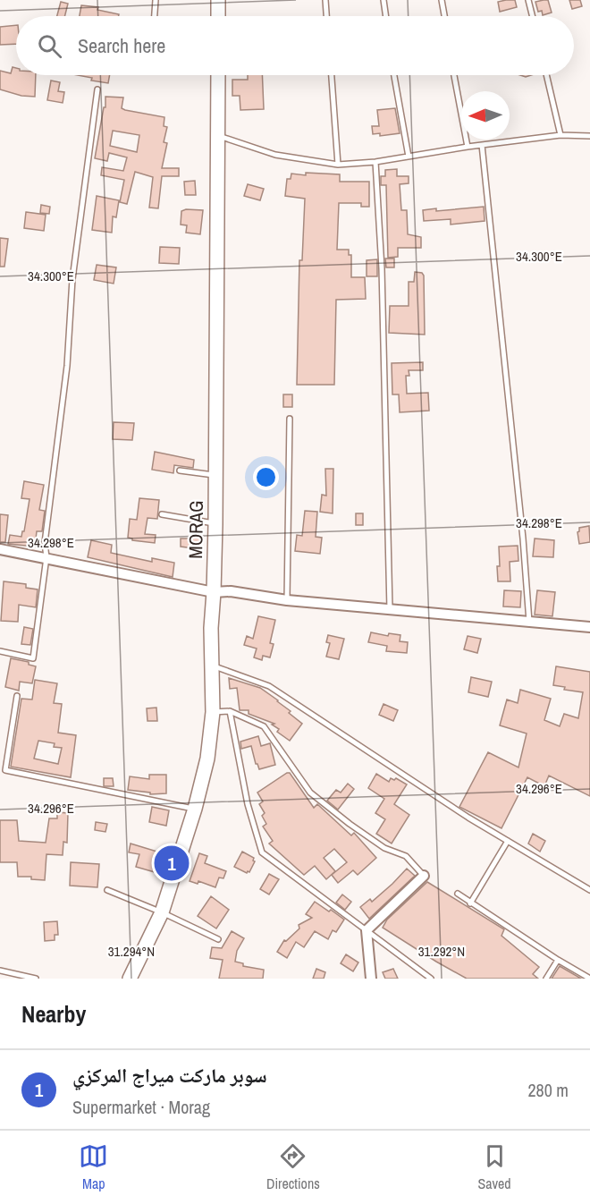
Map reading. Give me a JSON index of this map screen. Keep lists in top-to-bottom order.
{
  "streets": {
    "main road": ["MORAG"]
  },
  "north": "left",
  "page": {
    "search": "Search here",
    "pins": "1",
    "heading": "Nearby",
    "list": [
      {
        "mark": "1",
        "name": "سوبر ماركت ميراج المركزي",
        "note": "Supermarket · Morag",
        "value": "280 m"
      }
    ],
    "nav": ["Map", "Directions", "Saved"]
  },
  "coordinates": [
    "34.300°E",
    "34.298°E",
    "34.296°E",
    "31.294°N",
    "31.292°N"
  ]
}
